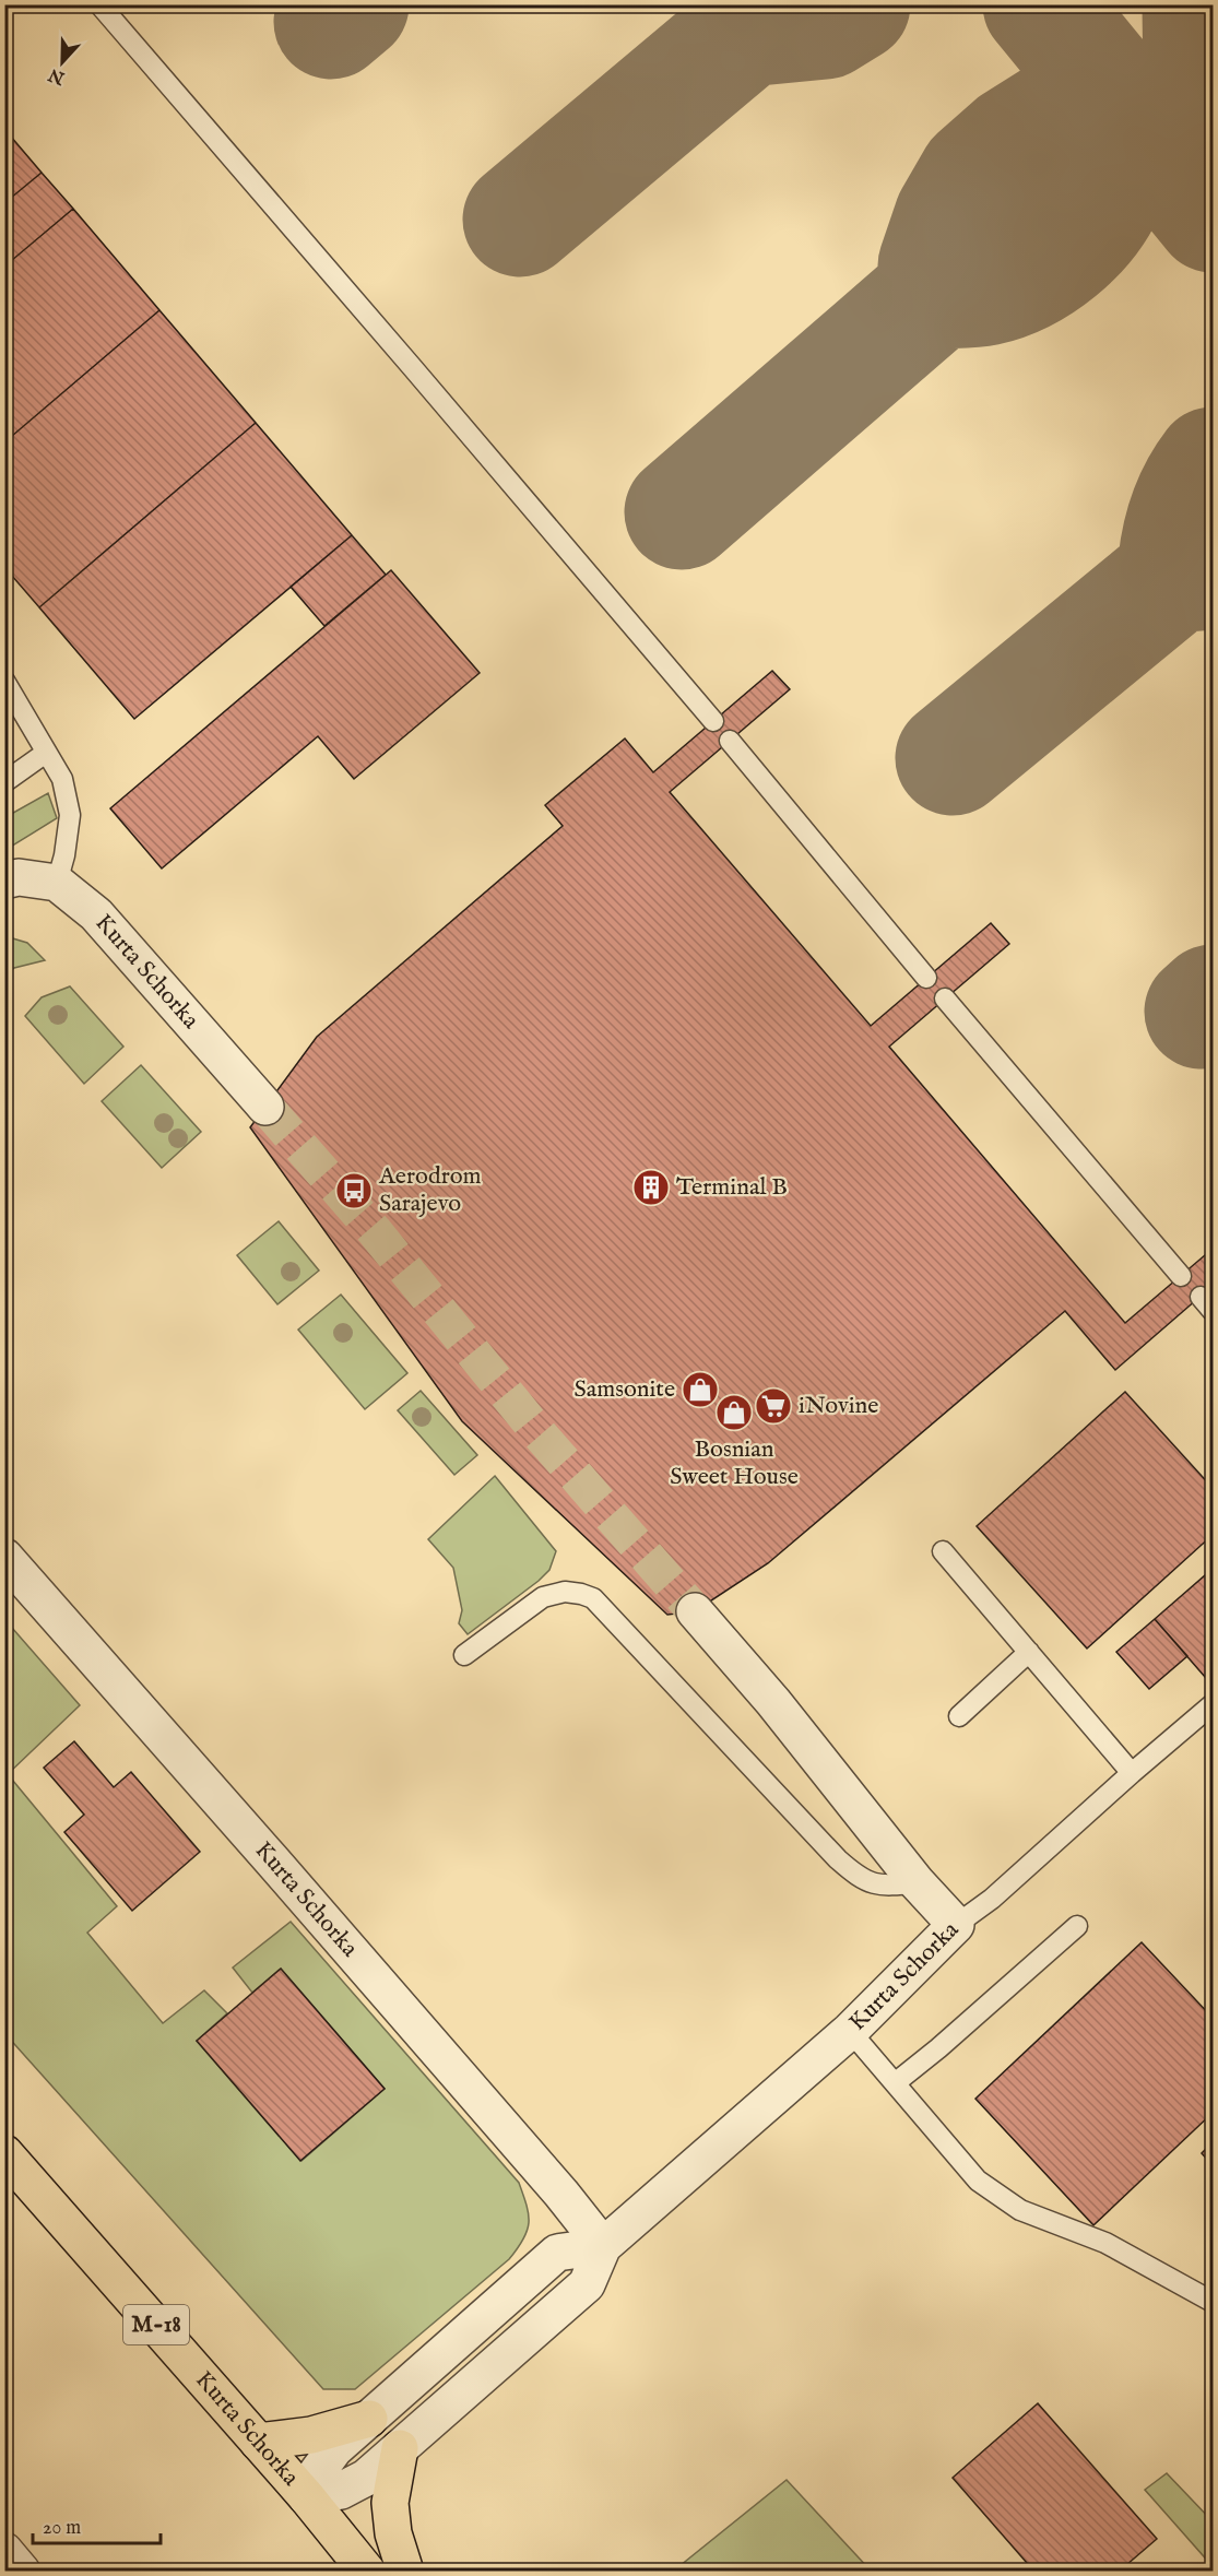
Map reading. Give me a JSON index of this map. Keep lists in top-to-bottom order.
{
  "streets": {
    "main road": ["Kurta Schorka", "M-18"]
  },
  "places": {
    "building": ["Terminal B"],
    "bus stop": ["Aerodrom Sarajevo"],
    "shop": ["Samsonite", "Bosnian Sweet House"],
    "supermarket": ["iNovine"]
  },
  "scale_bar": "20 m",
  "north": "bottom"
}
